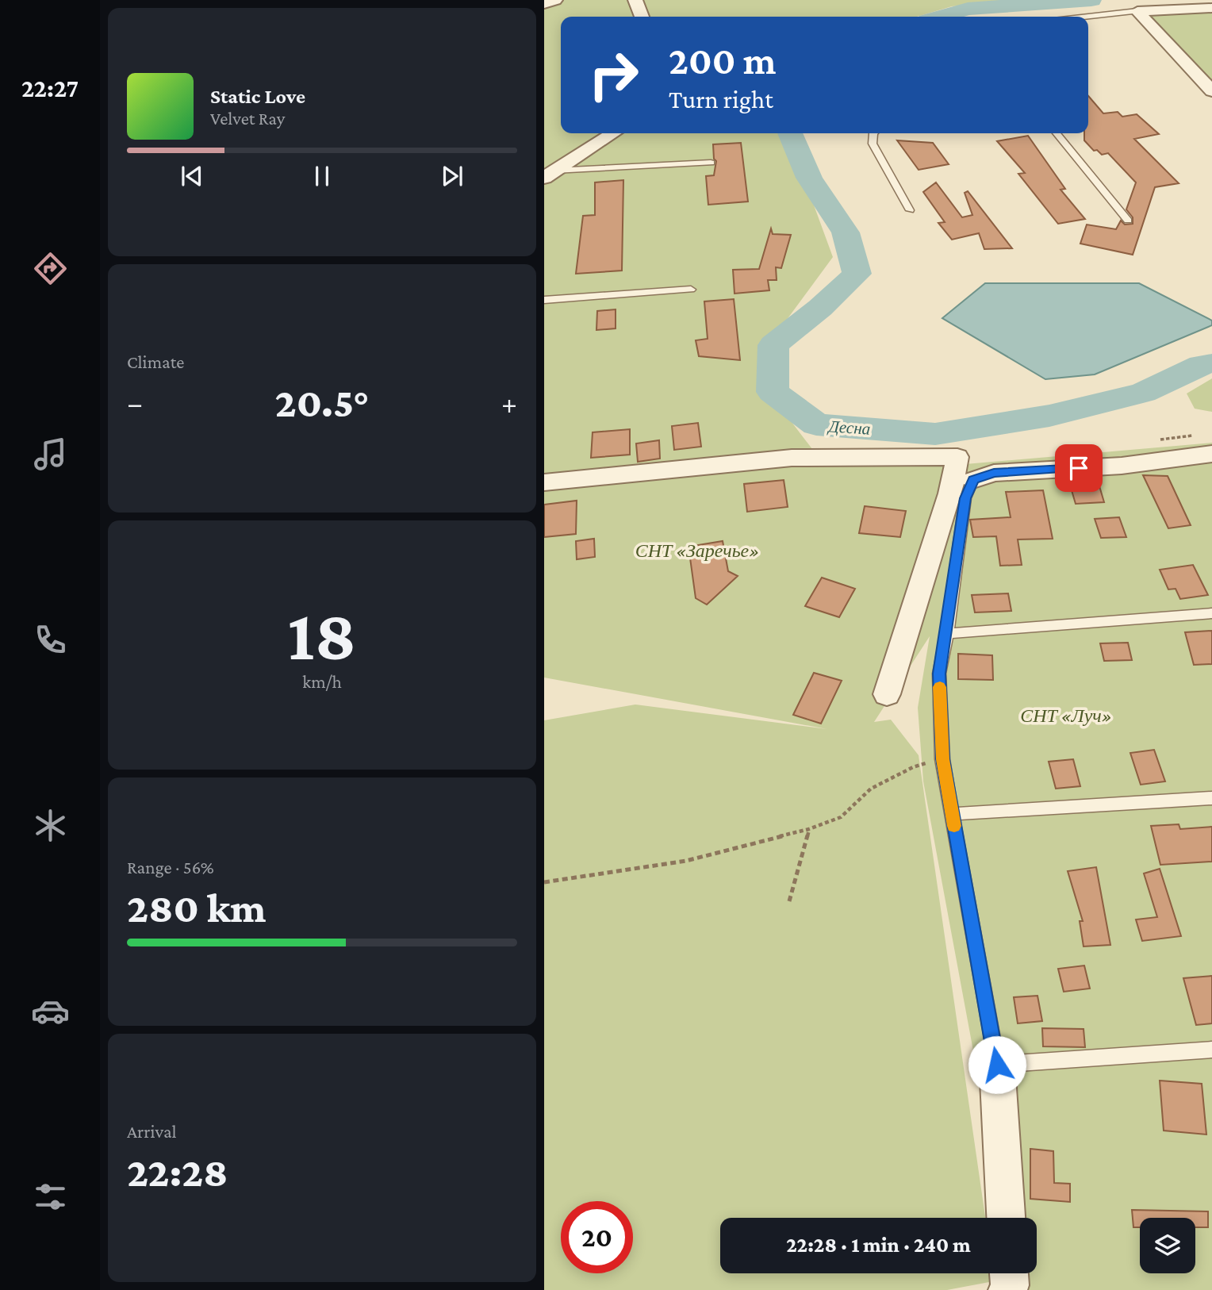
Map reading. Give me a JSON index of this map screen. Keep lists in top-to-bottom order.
{
  "water": ["Десна"],
  "parks": ["СНТ «Заречье»", "СНТ «Луч»"],
  "page": {
    "tabs": "22:27",
    "turn": ["200 m", "Turn right"],
    "song": ["Static Love", "Velvet Ray"],
    "tile": [
      "Climate",
      ["18", "km/h"],
      ["Range · 56%", "280 km"],
      ["Arrival", "22:28"]
    ],
    "heat": ["−", "20.5°", "+"],
    "limit": "20",
    "trip": "22:28 · 1 min · 240 m"
  }
}
